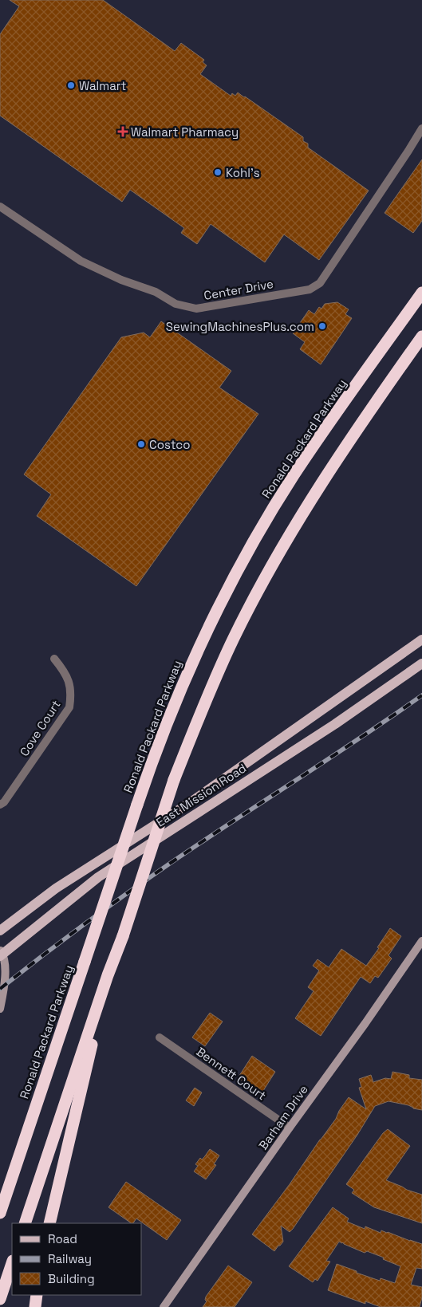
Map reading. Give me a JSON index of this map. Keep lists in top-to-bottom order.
{
  "streets": {
    "highway": ["Ronald Packard Parkway"],
    "main road": ["East Mission Road"],
    "street": [
      "Center Drive",
      "Cove Court",
      "Bennett Court",
      "Barham Drive"
    ]
  },
  "crossings": [
    ["Bennett Court", "Barham Drive"]
  ],
  "places": {
    "other": [
      "Walmart",
      "Kohl's",
      "SewingMachinesPlus.com",
      "Costco"
    ],
    "health": ["Walmart Pharmacy"]
  },
  "legend": ["Road", "Railway", "Building"]
}
